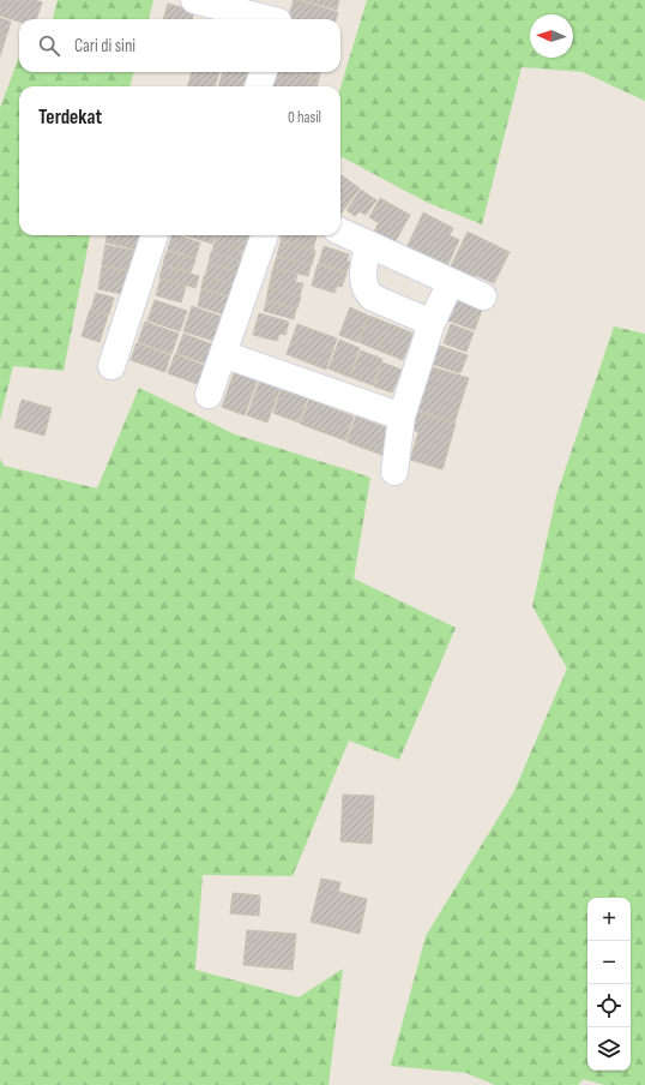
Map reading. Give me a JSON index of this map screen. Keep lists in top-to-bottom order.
{
  "north": "left",
  "page": {
    "search": "Cari di sini",
    "heading": ["Terdekat", "0 hasil"],
    "map_buttons": ["+", "−"]
  }
}
